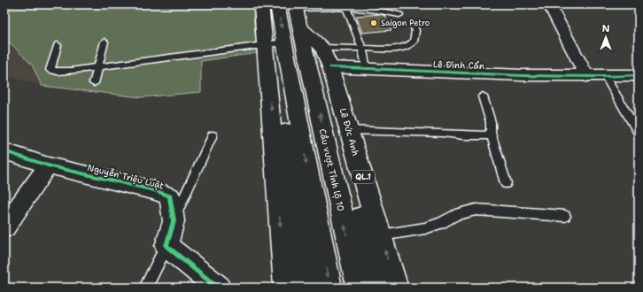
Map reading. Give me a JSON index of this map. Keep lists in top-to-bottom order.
{
  "streets": {
    "main road": [
      "Lê Đình Cẩn",
      "Lê Đức Anh",
      "Cầu vượt Tỉnh lộ 10",
      "QL.1"
    ],
    "street": ["Nguyễn Triệu Luật"]
  },
  "crossings": [
    ["Lê Đình Cẩn", "Lê Đức Anh"],
    ["Lê Đình Cẩn", "Cầu vượt Tỉnh lộ 10"],
    ["Lê Đức Anh", "Cầu vượt Tỉnh lộ 10"],
    ["Lê Đức Anh", "QL.1"],
    ["Cầu vượt Tỉnh lộ 10", "QL.1"]
  ],
  "places": ["Saigon Petro"],
  "north": "top"
}
